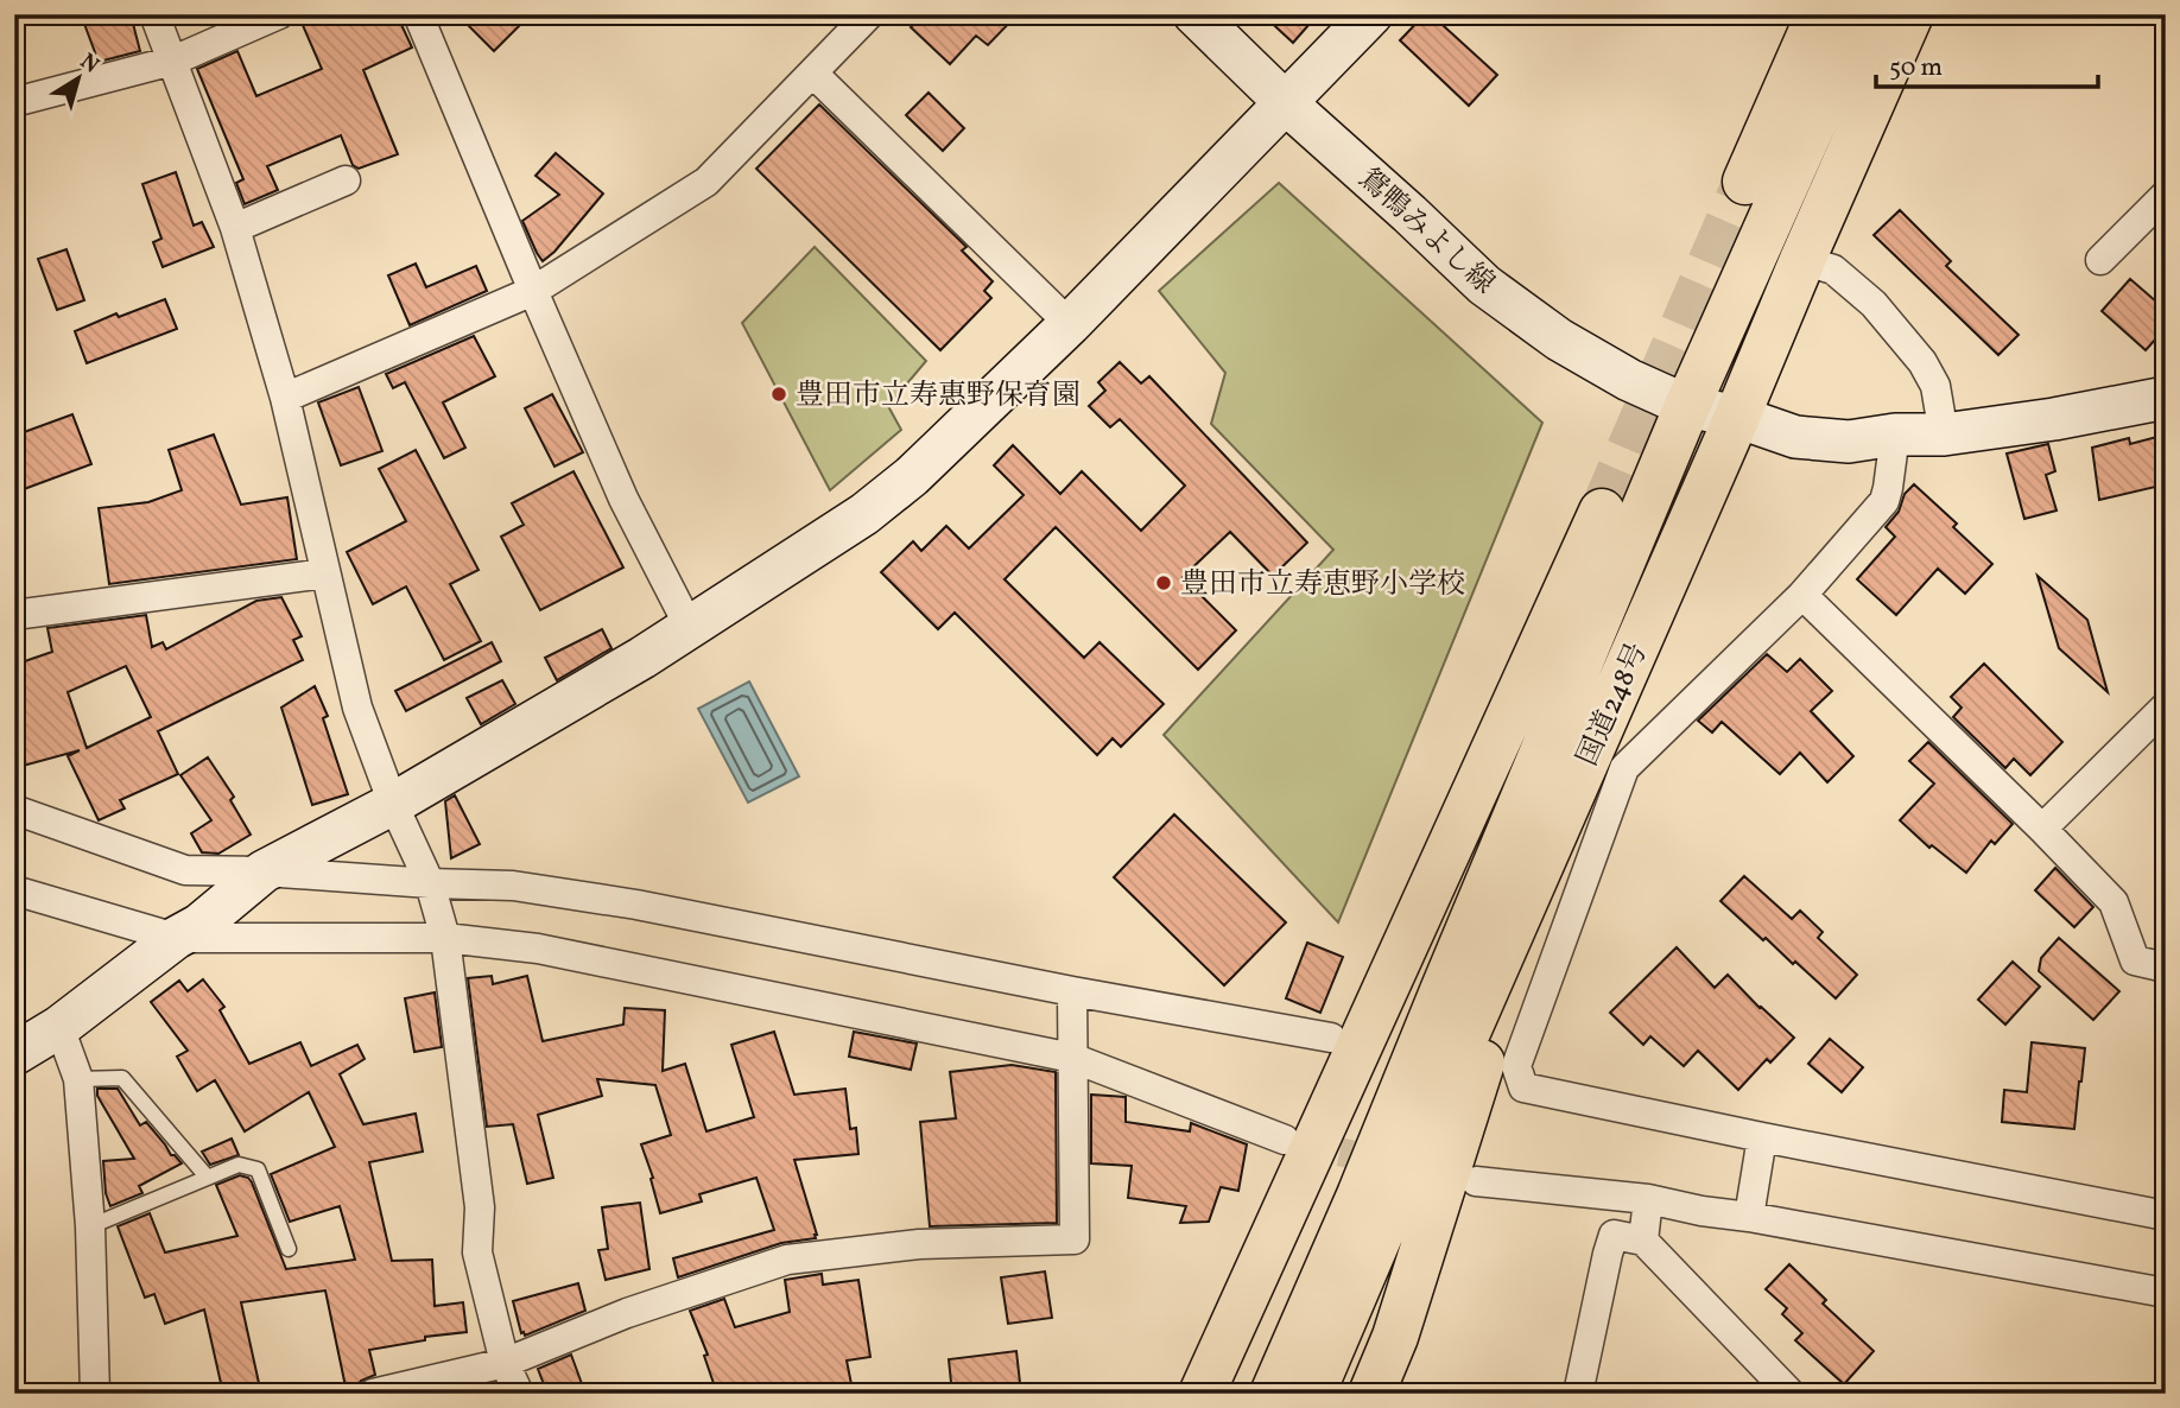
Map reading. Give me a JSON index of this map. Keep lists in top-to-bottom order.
{
  "streets": {
    "highway": ["国道248号"],
    "street": ["鴛鴨みよし線"]
  },
  "crossings": [
    ["鴛鴨みよし線", "国道248号"]
  ],
  "places": ["豊田市立寿惠野保育園", "豊田市立寿恵野小学校"],
  "scale_bar": "50 m",
  "north": "top right"
}
